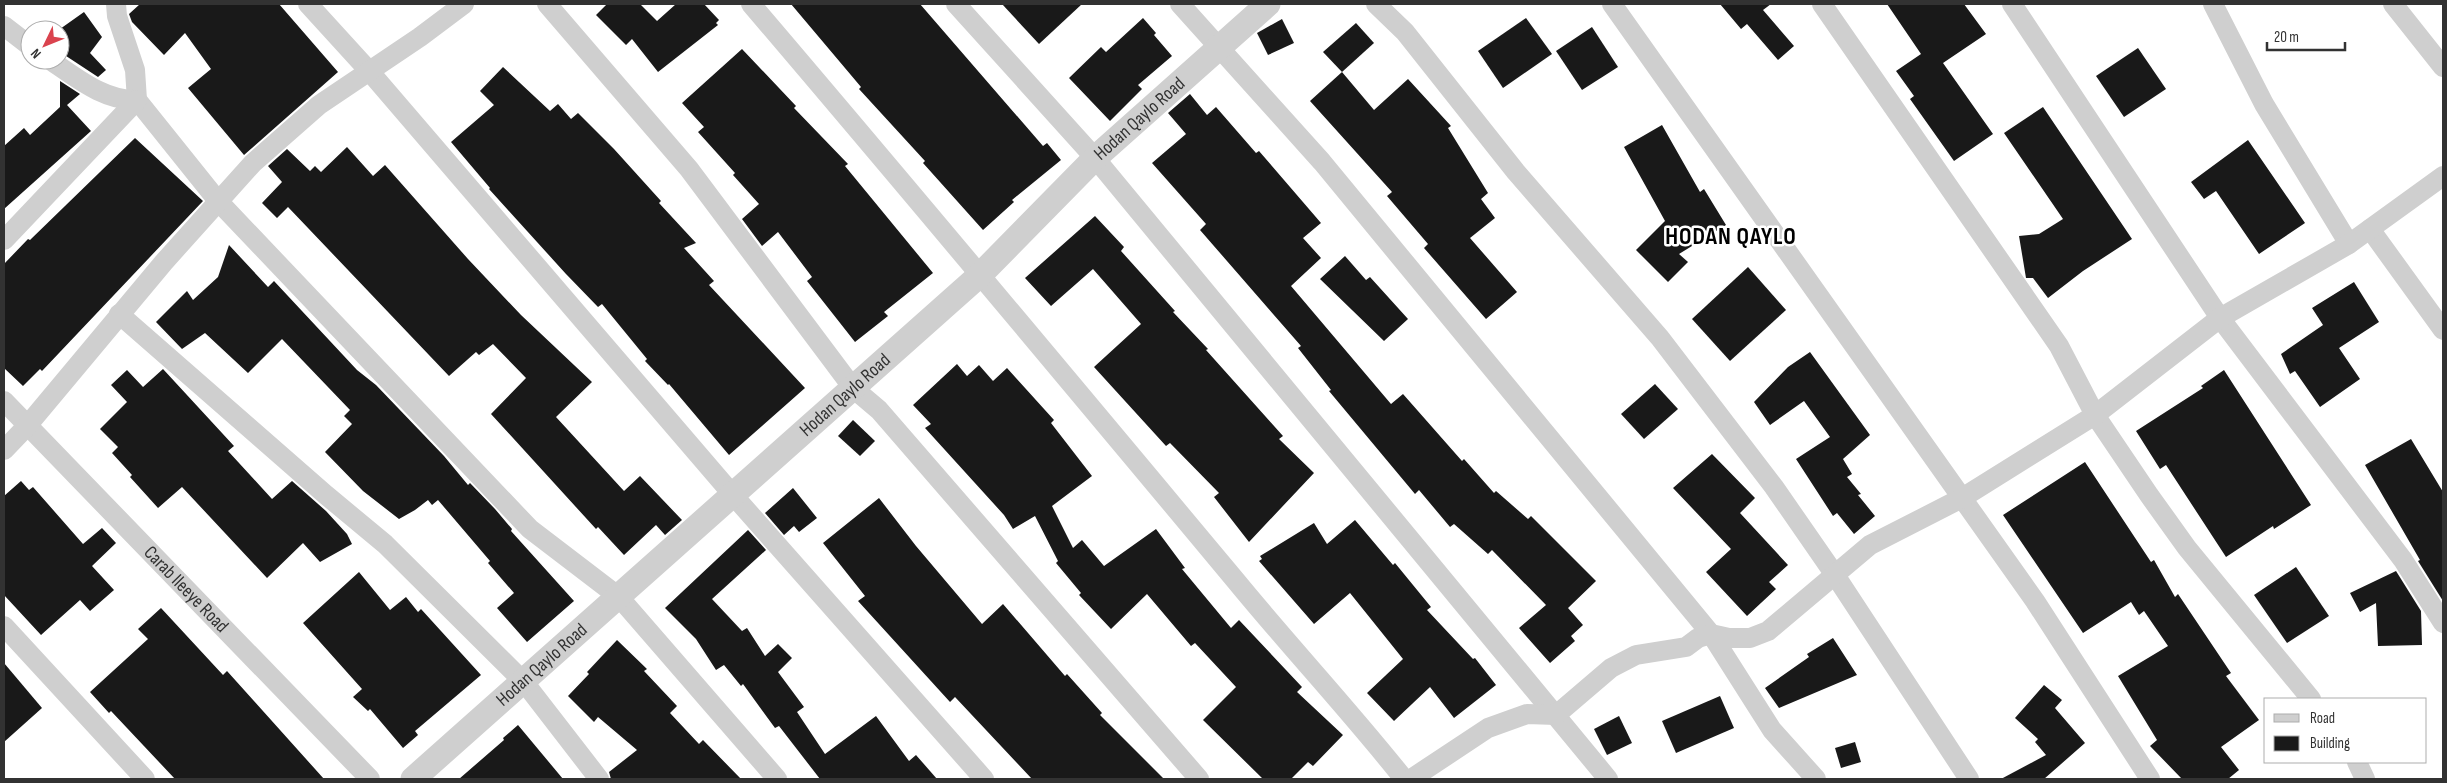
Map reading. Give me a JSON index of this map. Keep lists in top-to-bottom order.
{
  "streets": {
    "street": ["Hodan Qaylo Road", "Carab Ileeye Road"]
  },
  "districts": ["HODAN QAYLO"],
  "legend": ["Road", "Building"],
  "scale_bar": "20 m",
  "north": "bottom left"
}
